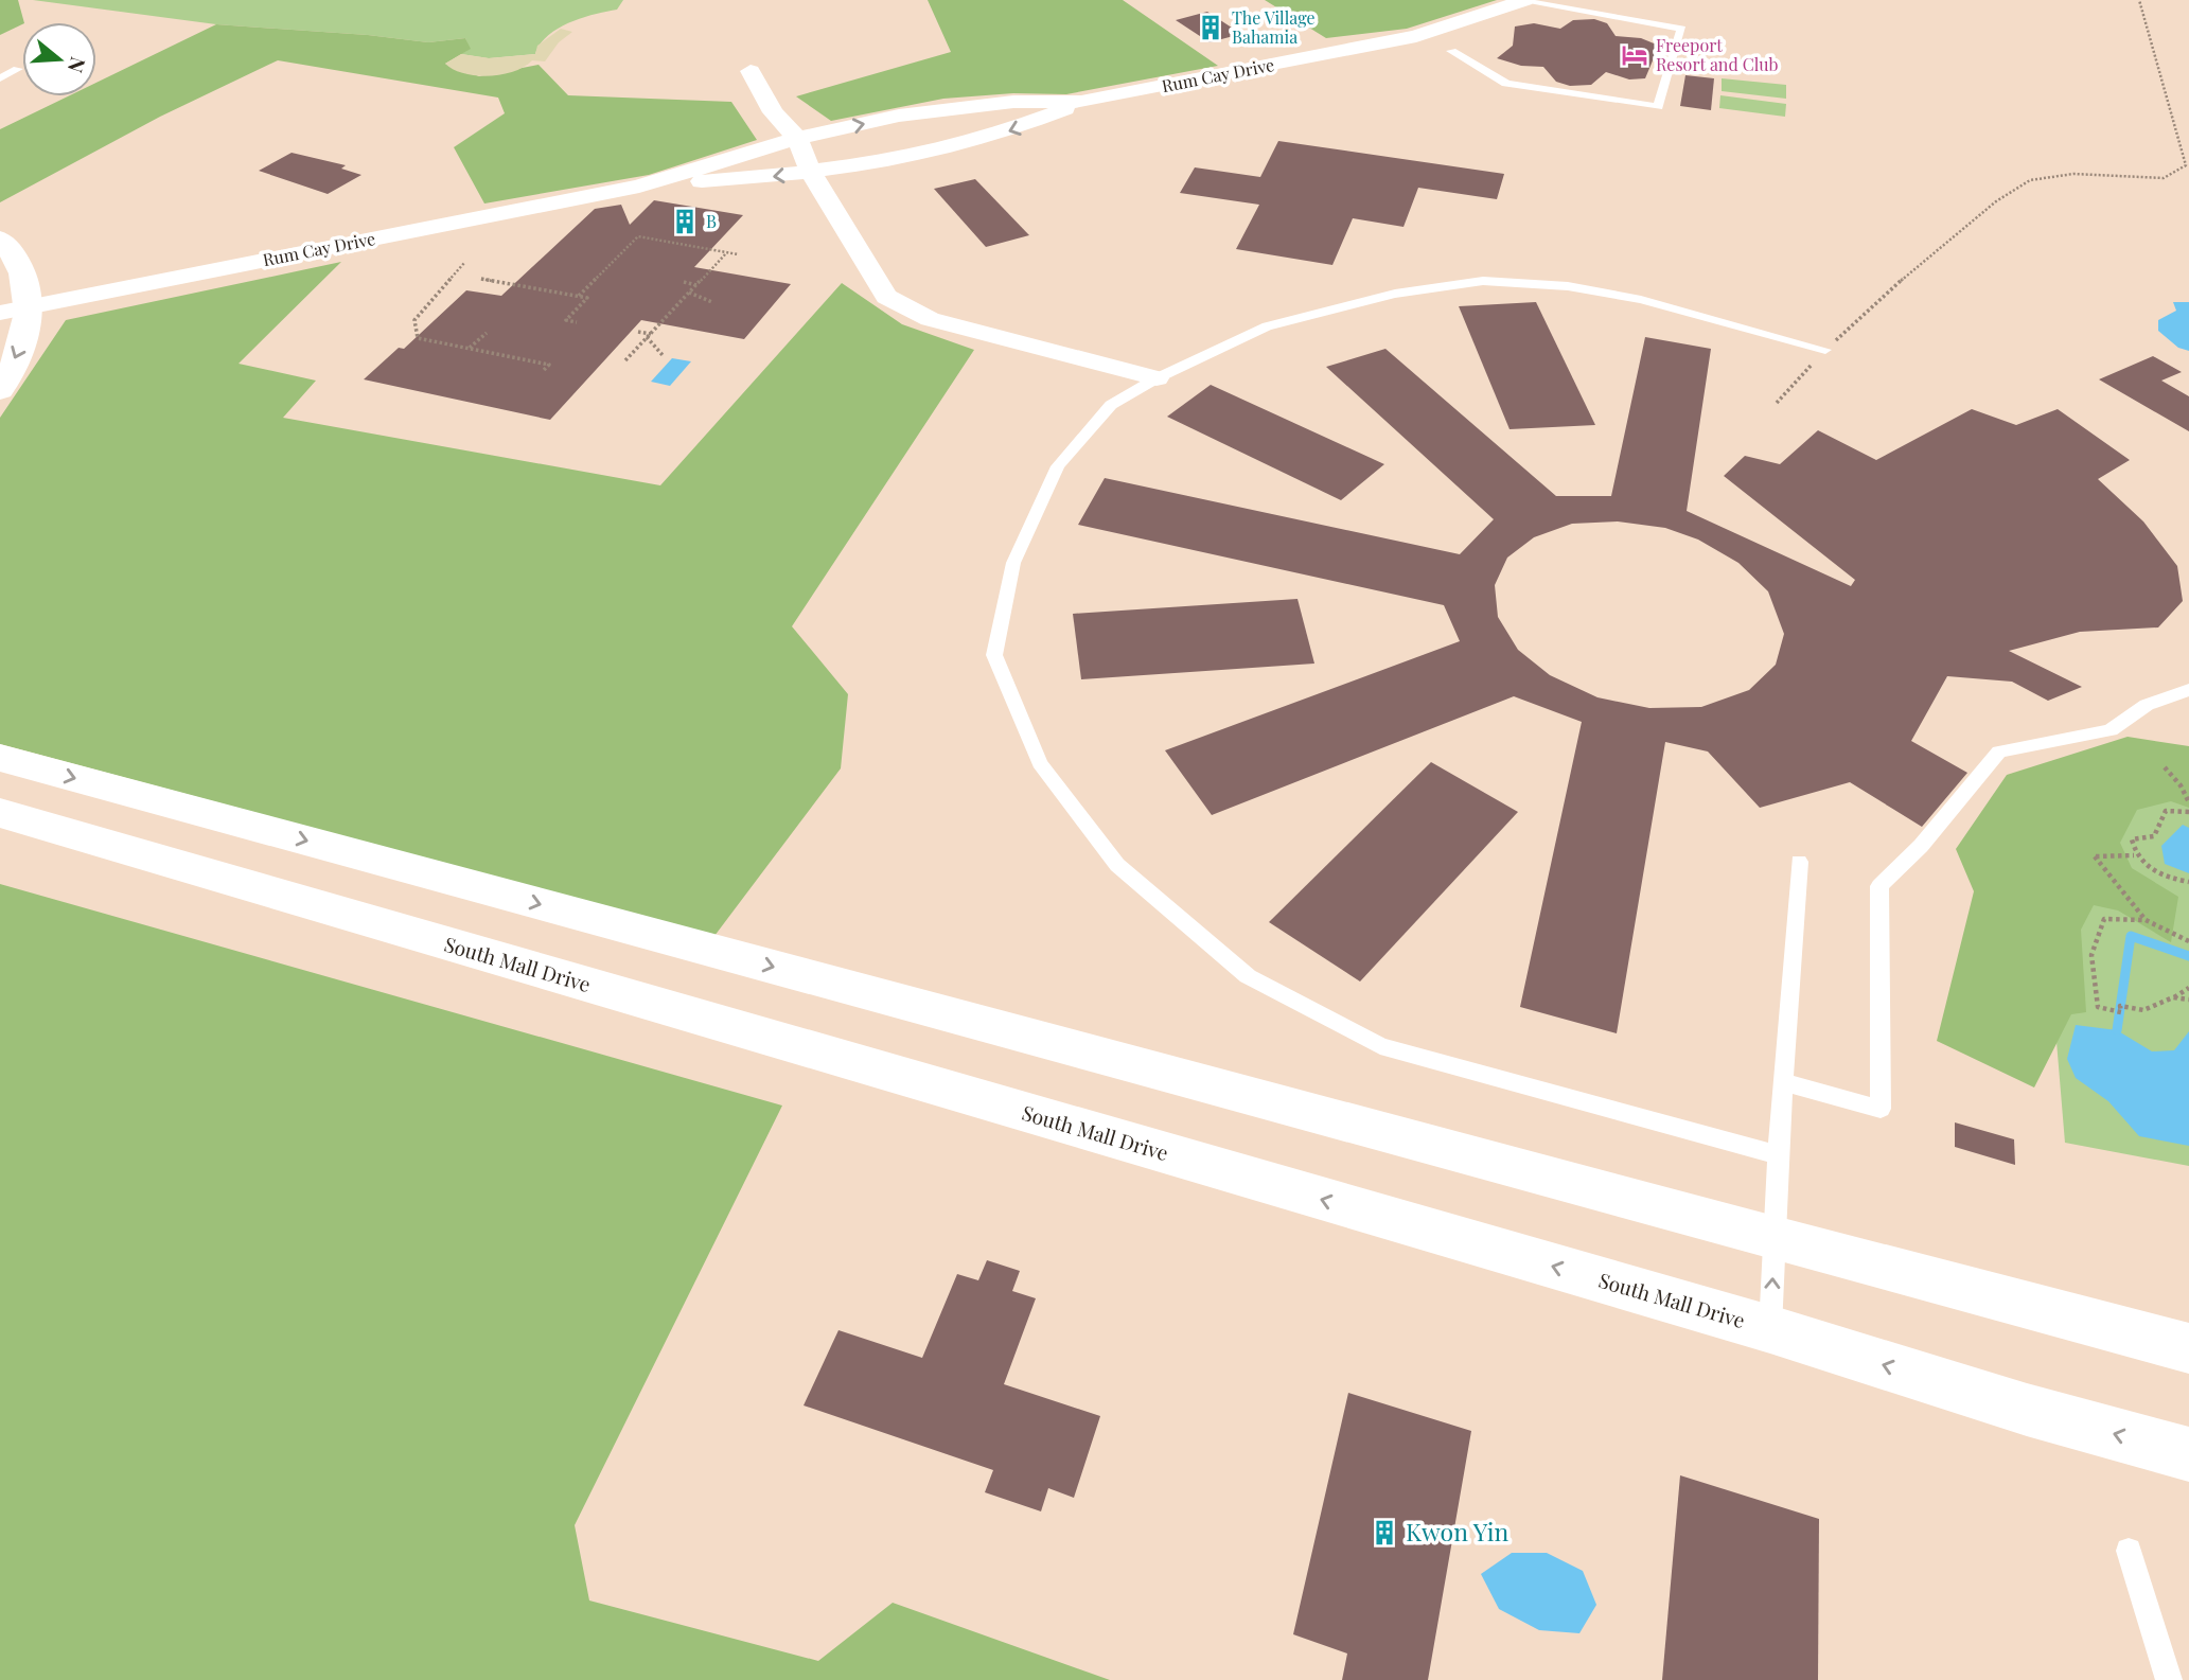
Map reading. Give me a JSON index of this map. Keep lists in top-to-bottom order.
{
  "streets": {
    "street": ["Rum Cay Drive", "South Mall Drive"]
  },
  "places": {
    "building": ["The Village Bahamia", "B", "Kwon Yin"],
    "hotel": ["Freeport Resort and Club"]
  },
  "north": "right"
}
